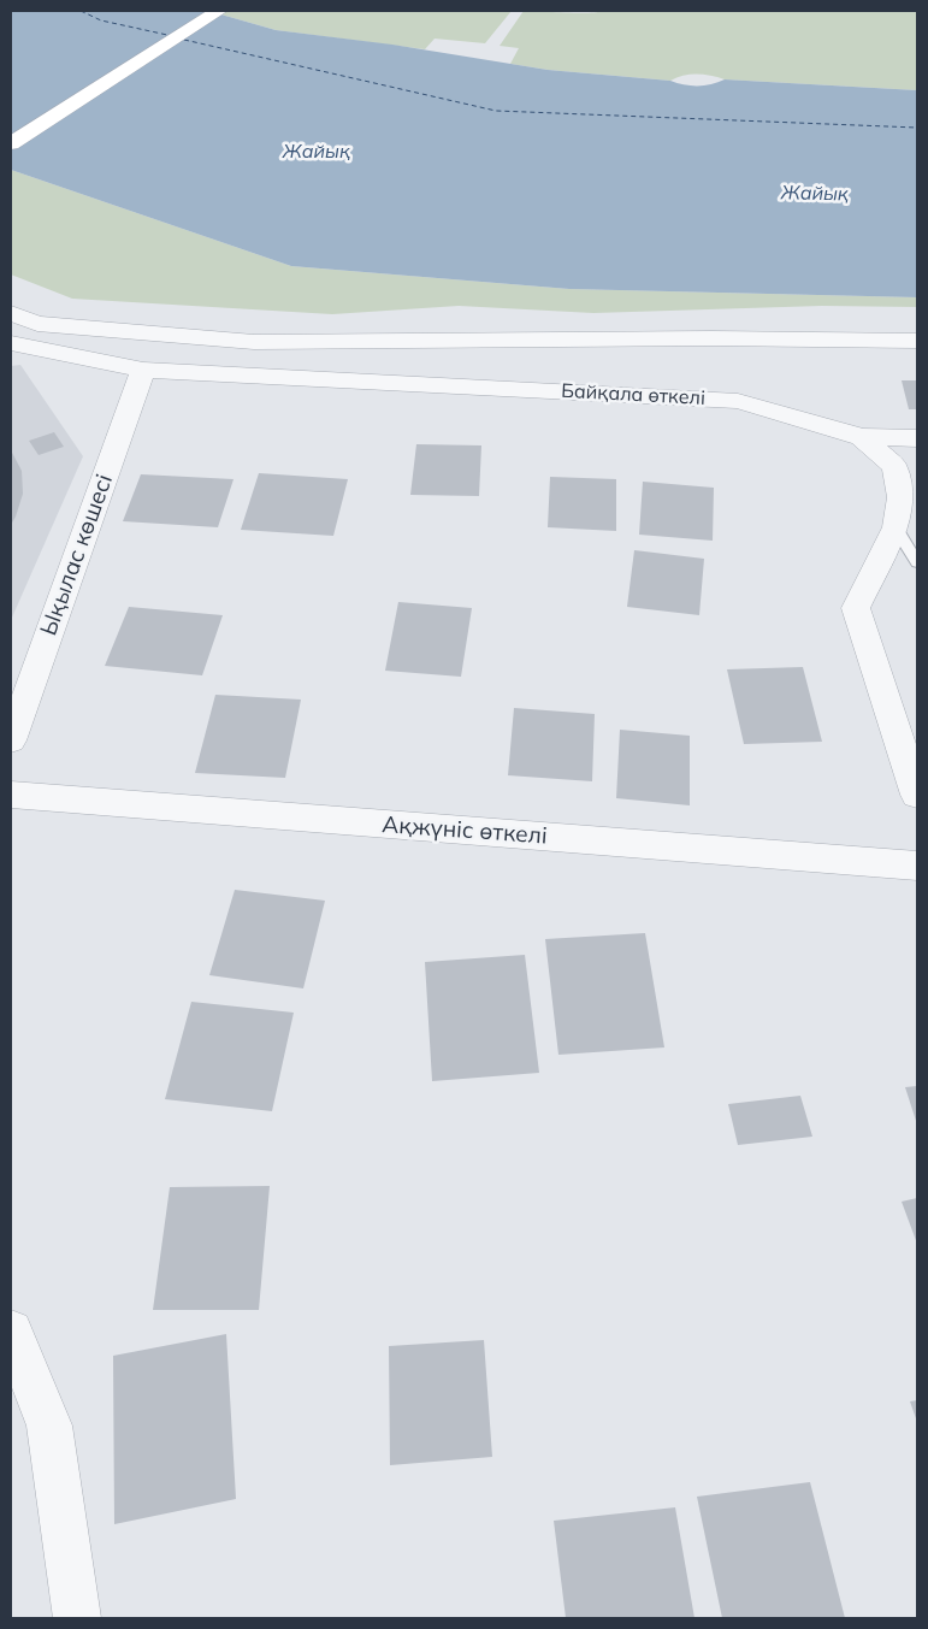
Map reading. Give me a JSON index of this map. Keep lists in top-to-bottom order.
{
  "streets": {
    "street": ["Байқала өткелі", "Ықылас көшесі", "Ақжүніс өткелі"]
  },
  "crossings": [
    ["Байқала өткелі", "Ықылас көшесі"]
  ],
  "water": ["Жайық"]
}
